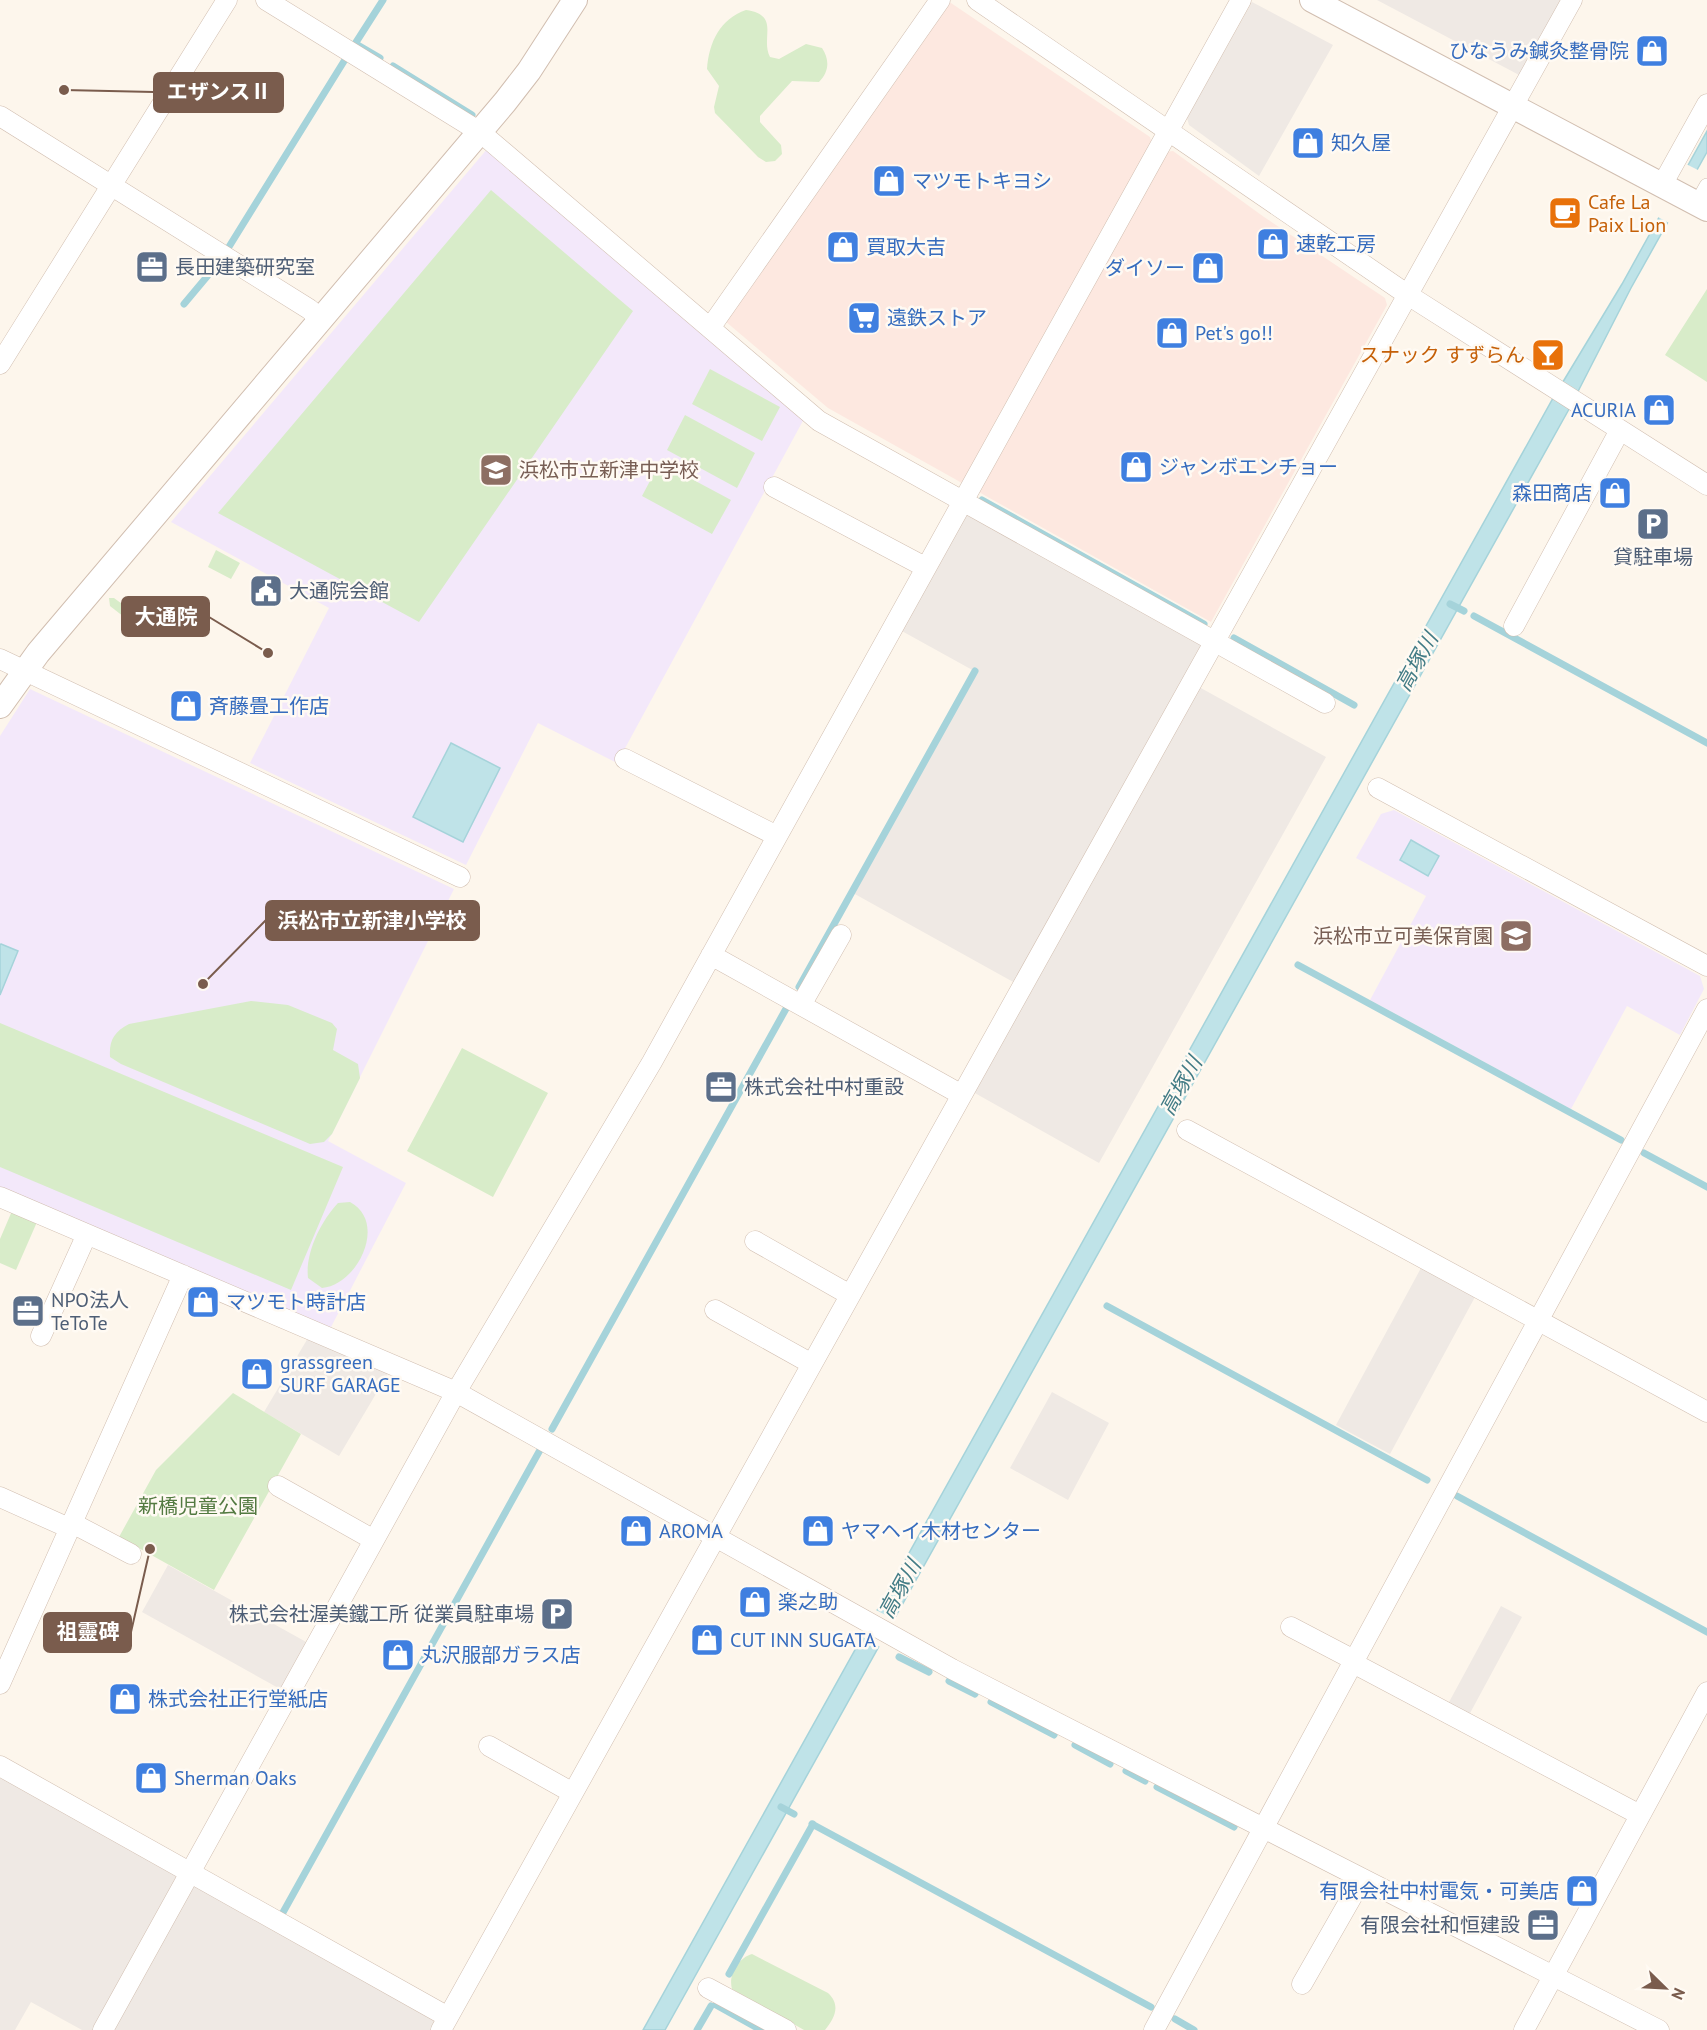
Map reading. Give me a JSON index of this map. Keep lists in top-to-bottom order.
{
  "water": ["高塚川"],
  "parks": ["新橋児童公園"],
  "places": {
    "shop": [
      "ひなうみ鍼灸整骨院",
      "知久屋",
      "マツモトキヨシ",
      "速乾工房",
      "買取大吉",
      "ダイソー",
      "Pet's go!!",
      "ACURIA",
      "ジャンボエンチョー",
      "森田商店",
      "斉藤畳工作店",
      "マツモト時計店",
      "grassgreen SURF GARAGE",
      "AROMA",
      "ヤマヘイ木材センター",
      "楽之助",
      "CUT INN SUGATA",
      "丸沢服部ガラス店",
      "株式会社正行堂紙店",
      "Sherman Oaks",
      "有限会社中村電気・可美店"
    ],
    "other": [
      "エザンスⅡ",
      "大通院",
      "浜松市立新津小学校",
      "祖靈碑"
    ],
    "cafe": ["Cafe La Paix Lion"],
    "office": [
      "長田建築研究室",
      "株式会社中村重設",
      "NPO法人 TeToTe",
      "有限会社和恒建設"
    ],
    "supermarket": ["遠鉄ストア"],
    "bar": ["スナック すずらん"],
    "school or university": ["浜松市立新津中学校", "浜松市立可美保育園"],
    "parking": ["貸駐車場", "株式会社渥美鐵工所 従業員駐車場"],
    "public building": ["大通院会館"]
  },
  "north": "bottom right"
}
